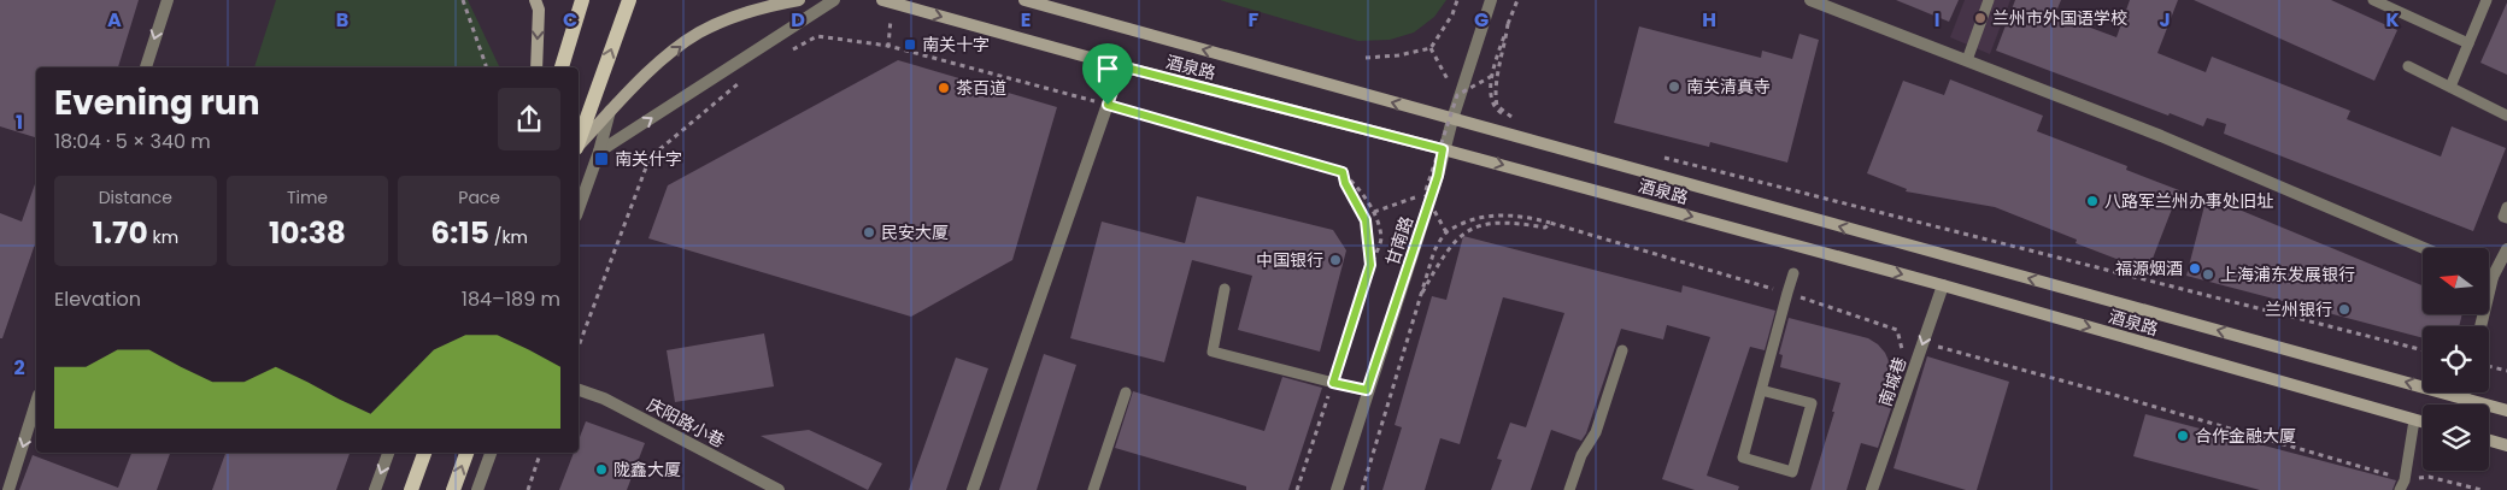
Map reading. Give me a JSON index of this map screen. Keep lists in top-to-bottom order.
{
  "streets": {
    "main road": ["酒泉路"],
    "street": ["甘南路", "南城巷", "庆阳路小巷"]
  },
  "crossings": [
    ["酒泉路", "甘南路"],
    ["酒泉路", "南城巷"]
  ],
  "one_way": ["南城巷"],
  "places": {
    "other": [
      "兰州市外国语学校",
      "南关清真寺",
      "茶百道",
      "八路军兰州办事处旧址",
      "民安大厦",
      "中国银行",
      "福源烟酒",
      "上海浦东发展银行",
      "兰州银行",
      "合作金融大厦",
      "陇鑫大厦"
    ],
    "transit": ["南关十字", "南关什字"]
  },
  "north": "left",
  "page": {
    "heading": ["Evening run", "18:04 · 5 × 340 m"],
    "stats": [
      ["Distance", "1.70 km"],
      ["Time", "10:38"],
      ["Pace", "6:15 /km"]
    ],
    "chart": ["Elevation", "184–189 m"]
  },
  "grid": {
    "columns": [
      "A",
      "B",
      "C",
      "D",
      "E",
      "F",
      "G",
      "H",
      "I",
      "J",
      "K"
    ],
    "rows": ["1", "2"]
  }
}
